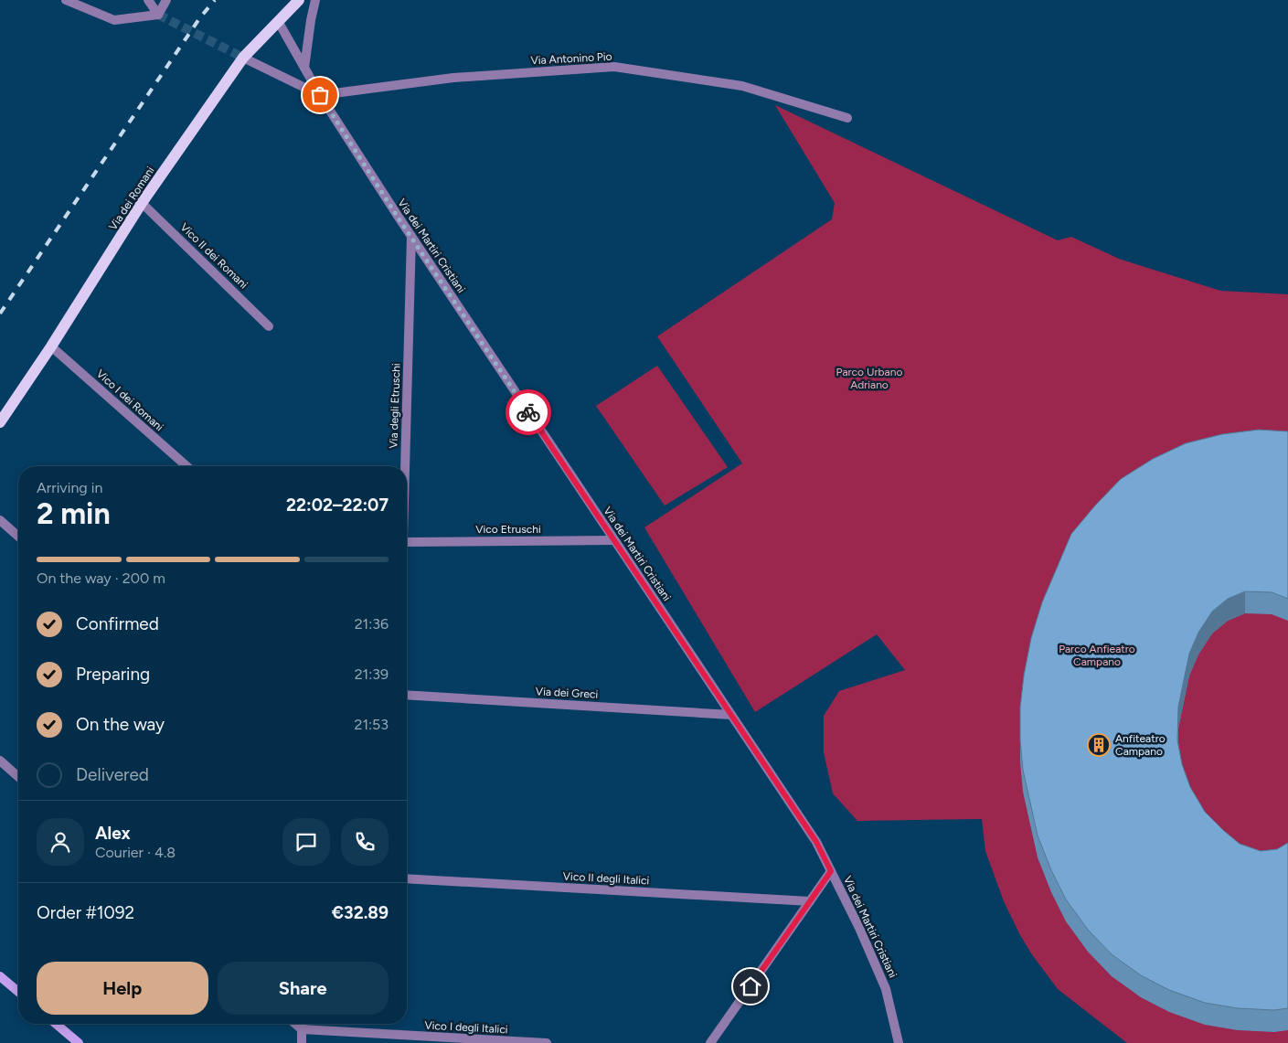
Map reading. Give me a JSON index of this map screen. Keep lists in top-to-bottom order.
{
  "streets": {
    "main road": ["Via dei Romani"],
    "street": [
      "Via Antonino Pio",
      "Via dei Martiri Cristiani",
      "Vico II dei Romani",
      "Vico I dei Romani",
      "Via degli Etruschi",
      "Vico Etruschi",
      "Via dei Greci",
      "Vico II degli Italici",
      "Vico I degli Italici"
    ]
  },
  "crossings": [
    ["Via Antonino Pio", "Via dei Martiri Cristiani"],
    ["Via dei Romani", "Via dei Martiri Cristiani"],
    ["Via dei Romani", "Vico II dei Romani"],
    ["Via dei Romani", "Vico I dei Romani"],
    ["Via dei Martiri Cristiani", "Via degli Etruschi"],
    ["Via dei Martiri Cristiani", "Vico Etruschi"],
    ["Via dei Martiri Cristiani", "Via dei Greci"]
  ],
  "parks": ["Parco Urbano Adriano", "Parco Anfieatro Campano"],
  "places": {
    "building": ["Anfiteatro Campano"]
  },
  "page": {
    "heading": ["2 min", "Arriving in", "22:02–22:07"],
    "panel": [
      "Alex",
      "Courier · 4.8",
      "Order #1092",
      "€32.89"
    ],
    "bar": "On the way · 200 m",
    "list": [
      ["Confirmed", "21:36"],
      ["Preparing", "21:39"],
      ["On the way", "21:53"],
      "Delivered"
    ],
    "buttons": ["Help", "Share"]
  }
}
